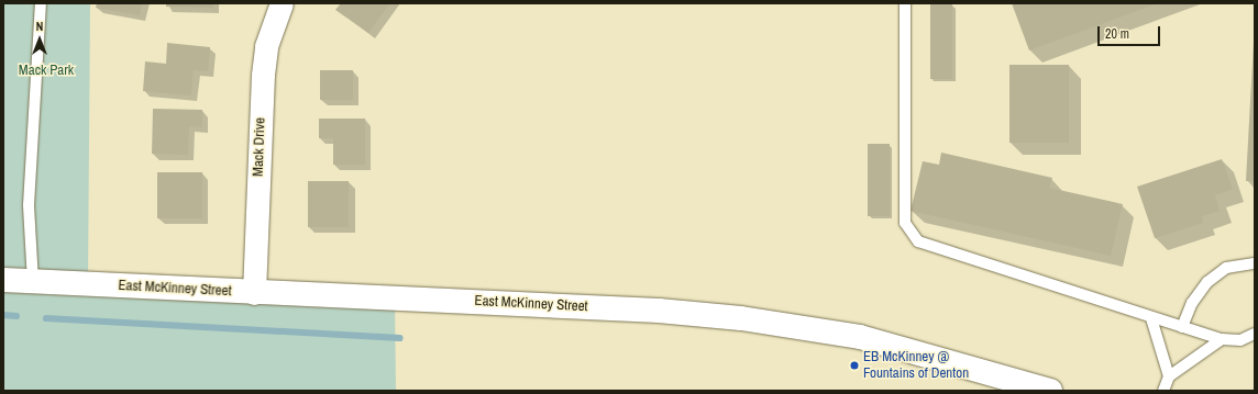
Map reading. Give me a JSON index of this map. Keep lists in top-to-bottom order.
{
  "streets": {
    "main road": ["East McKinney Street"],
    "street": ["Mack Drive"]
  },
  "crossings": [
    ["Mack Drive", "East McKinney Street"]
  ],
  "parks": ["Mack Park"],
  "places": ["EB McKinney @ Fountains of Denton"],
  "scale_bar": "20 m",
  "north": "top"
}
